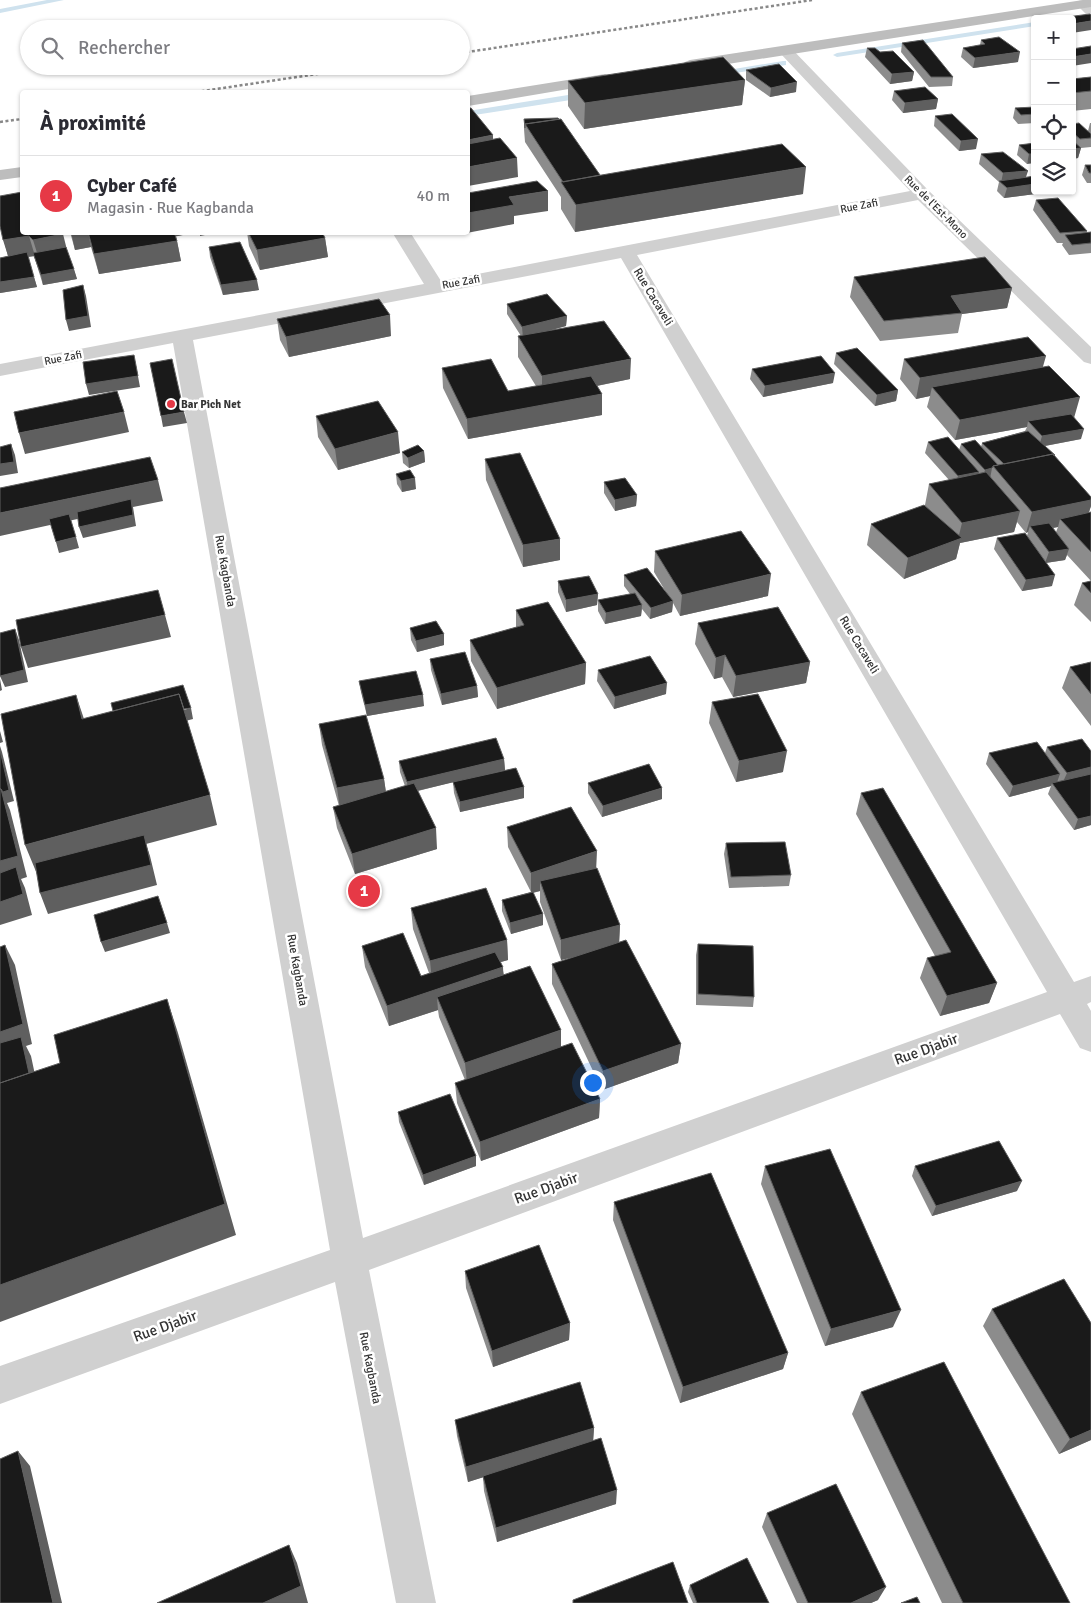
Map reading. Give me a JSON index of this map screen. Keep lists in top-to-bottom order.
{
  "streets": {
    "street": [
      "Rue Zafi",
      "Rue de l'Est-Mono",
      "Rue Cacaveli",
      "Rue Kagbanda",
      "Rue Djabir"
    ]
  },
  "crossings": [
    ["Rue Zafi", "Rue de l'Est-Mono"],
    ["Rue Zafi", "Rue Cacaveli"],
    ["Rue Zafi", "Rue Kagbanda"],
    ["Rue Cacaveli", "Rue Djabir"],
    ["Rue Kagbanda", "Rue Djabir"]
  ],
  "places": ["Bar Pich Net"],
  "page": {
    "map_buttons": ["+", "−"],
    "search": "Rechercher",
    "heading": "À proximité",
    "list": [
      {
        "mark": "1",
        "name": "Cyber Café",
        "note": "Magasin · Rue Kagbanda",
        "value": "40 m"
      }
    ],
    "pins": "1"
  }
}
